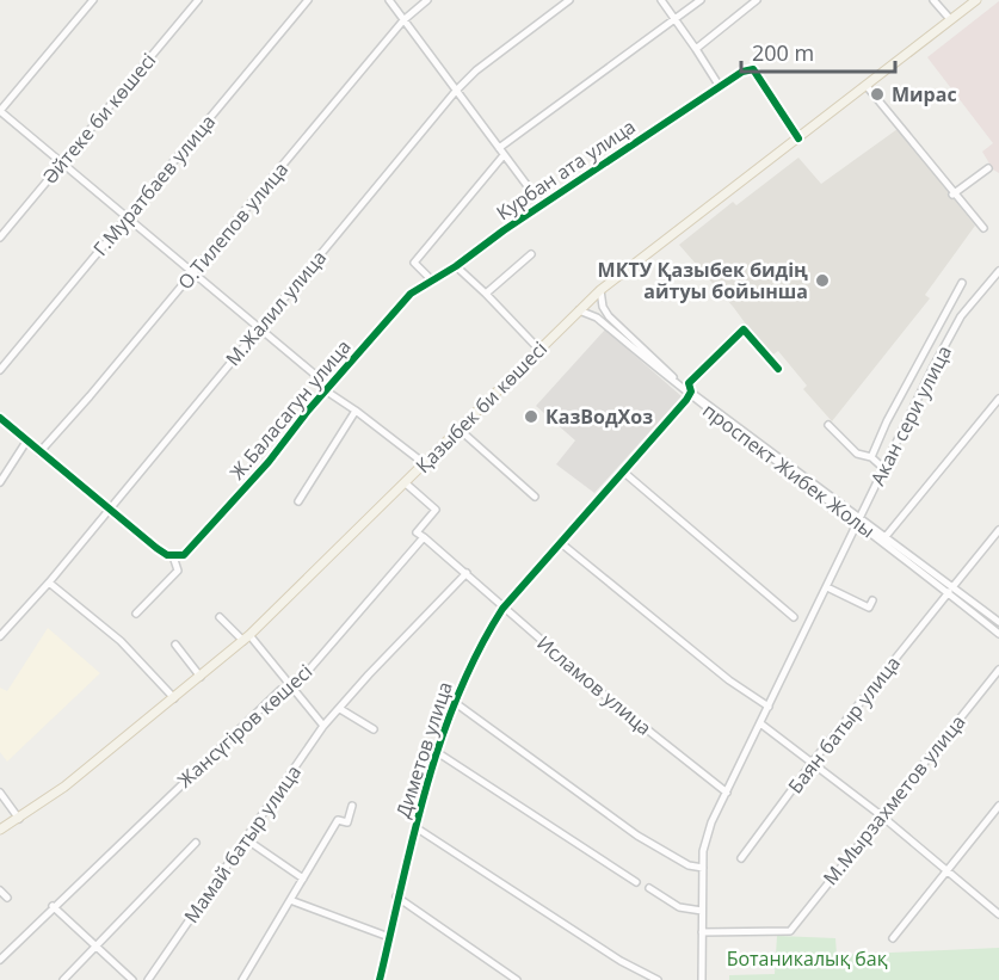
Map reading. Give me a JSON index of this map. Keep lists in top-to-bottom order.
{
  "streets": {
    "main road": ["Қазыбек би көшесі"],
    "street": [
      "Әйтеке би көшесі",
      "Курбан ата улица",
      "Г.Муратбаев улица",
      "О.Тилепов улица",
      "М.Жалил улица",
      "Ж.Баласагун улица",
      "Акан сери улица",
      "проспект Жибек Жолы",
      "Исламов улица",
      "Баян батыр улица",
      "Жансүгіров көшесі",
      "Диметов улица",
      "М.Мырзахметов улица",
      "Мамай батыр улица"
    ]
  },
  "crossings": [
    ["Курбан ата улица", "Қазыбек би көшесі"],
    ["Курбан ата улица", "Ж.Баласагун улица"],
    ["Қазыбек би көшесі", "Ж.Баласагун улица"],
    ["Қазыбек би көшесі", "проспект Жибек Жолы"],
    ["Қазыбек би көшесі", "Жансүгіров көшесі"],
    ["Акан сери улица", "проспект Жибек Жолы"],
    ["Акан сери улица", "Исламов улица"],
    ["Акан сери улица", "М.Мырзахметов улица"],
    ["проспект Жибек Жолы", "Баян батыр улица"],
    ["проспект Жибек Жолы", "Диметов улица"],
    ["Исламов улица", "Жансүгіров көшесі"],
    ["Исламов улица", "Диметов улица"],
    ["Исламов улица", "Мамай батыр улица"]
  ],
  "parks": ["Ботаникалық бақ"],
  "places": ["Мирас", "МКТУ Қазыбек бидің айтуы бойынша", "КазВодХоз"],
  "scale_bar": "200 m"
}
